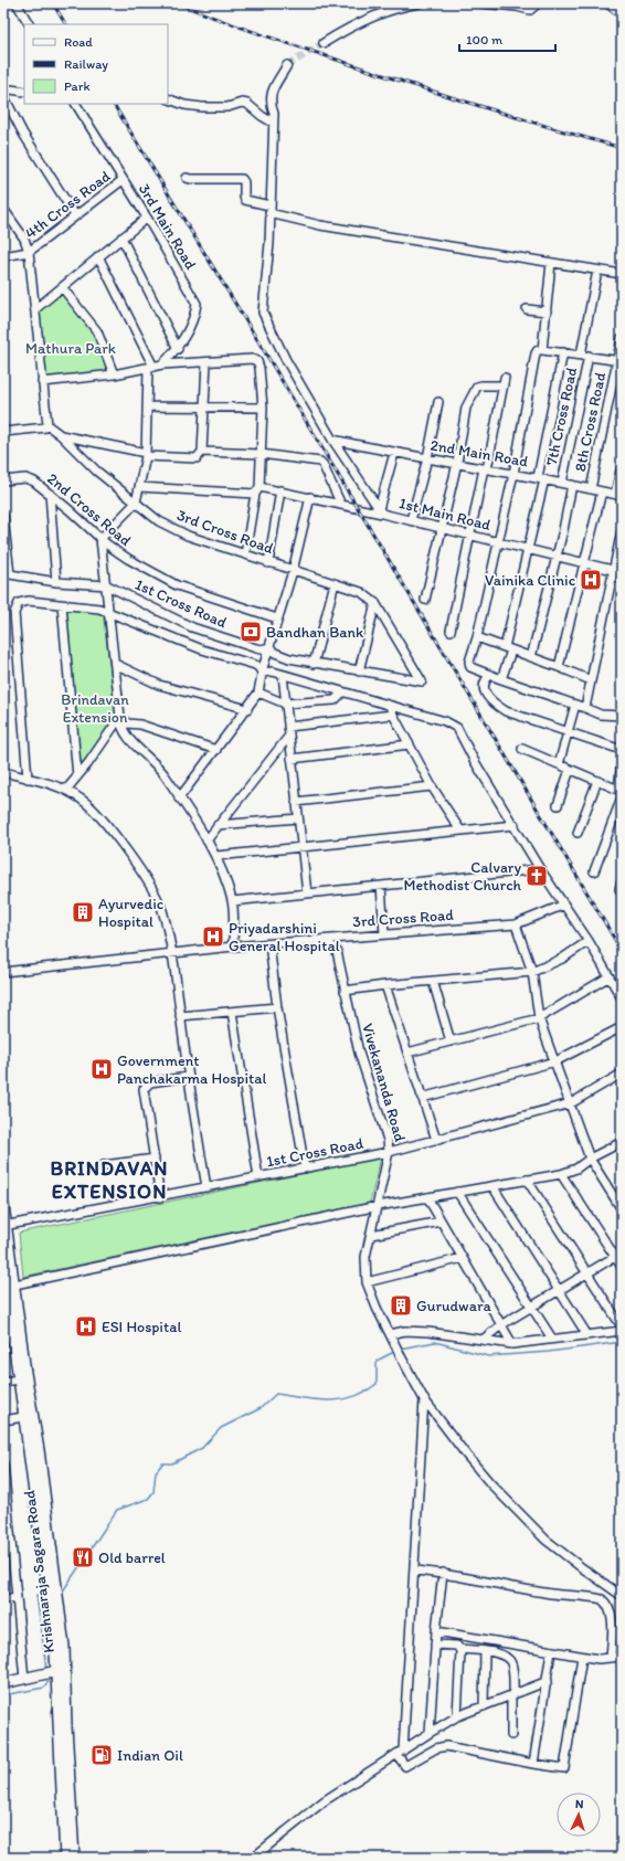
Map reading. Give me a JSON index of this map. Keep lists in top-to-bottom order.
{
  "streets": {
    "main road": ["Krishnaraja Sagara Road"],
    "street": [
      "4th Cross Road",
      "3rd Main Road",
      "7th Cross Road",
      "8th Cross Road",
      "2nd Main Road",
      "2nd Cross Road",
      "1st Main Road",
      "3rd Cross Road",
      "1st Cross Road",
      "Vivekananda Road"
    ]
  },
  "crossings": [
    ["4th Cross Road", "3rd Main Road"],
    ["7th Cross Road", "2nd Main Road"],
    ["7th Cross Road", "1st Main Road"],
    ["8th Cross Road", "2nd Main Road"],
    ["8th Cross Road", "1st Main Road"],
    ["3rd Cross Road", "1st Cross Road"],
    ["3rd Cross Road", "Vivekananda Road"],
    ["1st Cross Road", "Vivekananda Road"],
    ["1st Cross Road", "Krishnaraja Sagara Road"]
  ],
  "districts": ["BRINDAVAN EXTENSION"],
  "parks": ["Mathura Park", "Brindavan Extension"],
  "places": {
    "hospital": [
      "Vainika Clinic",
      "Priyadarshini General Hospital",
      "Government Panchakarma Hospital",
      "ESI Hospital"
    ],
    "bank": ["Bandhan Bank"],
    "church": ["Calvary Methodist Church"],
    "building": ["Ayurvedic Hospital", "Gurudwara"],
    "restaurant": ["Old barrel"],
    "fuel station": ["Indian Oil"]
  },
  "legend": ["Road", "Railway", "Park"],
  "scale_bar": "100 m",
  "north": "top"
}
